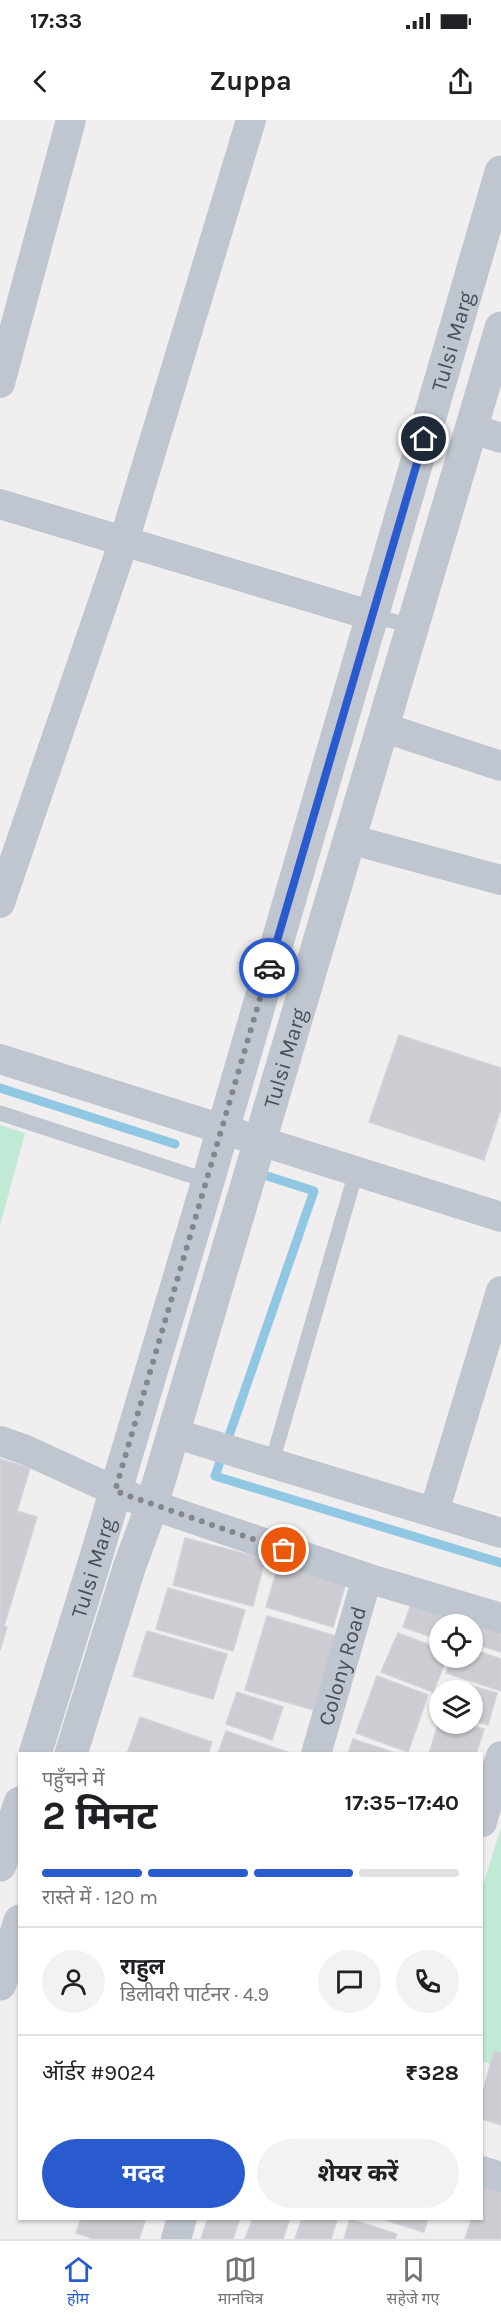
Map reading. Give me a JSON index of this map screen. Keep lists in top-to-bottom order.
{
  "streets": {
    "street": ["Tulsi Marg", "Colony Road"]
  },
  "crossings": [
    ["Tulsi Marg", "Colony Road"]
  ],
  "page": {
    "status": "17:33",
    "header": "Zuppa",
    "heading": ["2 मिनट", "पहुँचने में", "17:35–17:40"],
    "panel": [
      "राहुल",
      "डिलीवरी पार्टनर · 4.9",
      "ऑर्डर #9024",
      "₹328"
    ],
    "bar": "रास्ते में · 120 m",
    "buttons": ["मदद", "शेयर करें"],
    "tabs": ["होम", "मानचित्र", "सहेजे गए"]
  }
}
